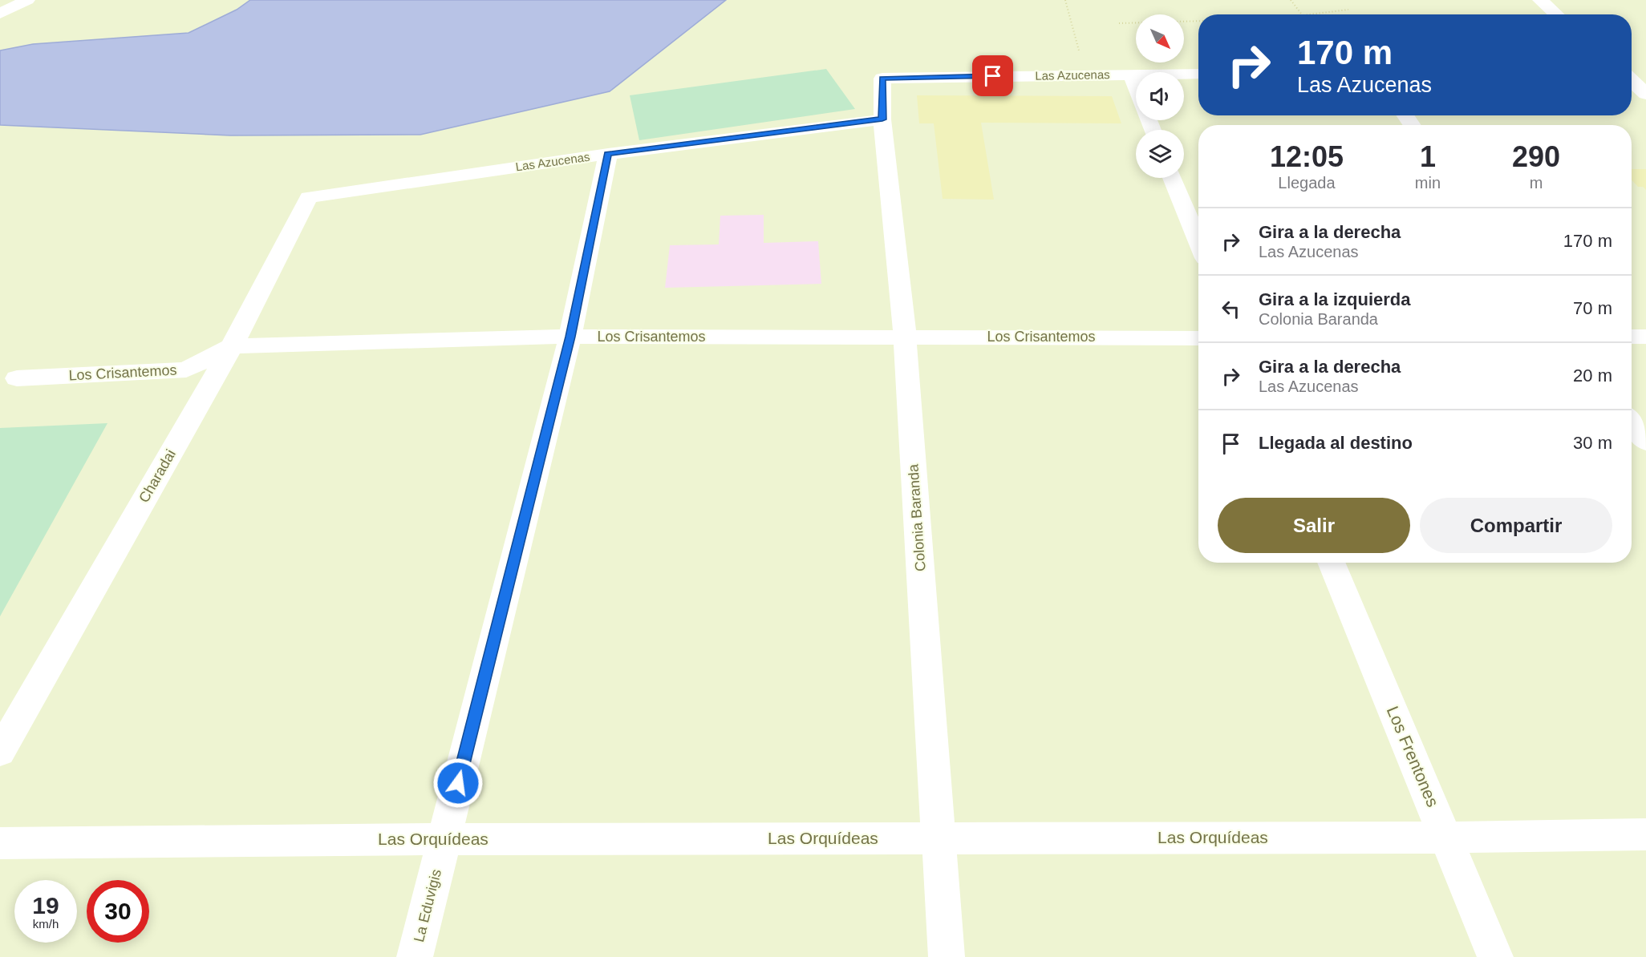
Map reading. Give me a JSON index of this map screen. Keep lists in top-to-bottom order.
{
  "streets": {
    "street": [
      "Las Azucenas",
      "Los Crisantemos",
      "Charadai",
      "Colonia Baranda",
      "Los Frentones",
      "Las Orquídeas",
      "La Eduvigis"
    ]
  },
  "crossings": [
    ["Las Azucenas", "Charadai"],
    ["Las Azucenas", "Colonia Baranda"],
    ["Las Azucenas", "La Eduvigis"],
    ["Los Crisantemos", "Charadai"],
    ["Los Crisantemos", "Colonia Baranda"],
    ["Los Crisantemos", "La Eduvigis"],
    ["Colonia Baranda", "Las Orquídeas"],
    ["Los Frentones", "Las Orquídeas"],
    ["Las Orquídeas", "La Eduvigis"]
  ],
  "north": "bottom right",
  "page": {
    "turn": ["170 m", "Las Azucenas"],
    "eta": [
      "12:05",
      "Llegada",
      "1",
      "min",
      "290",
      "m"
    ],
    "list": [
      {
        "name": "Gira a la derecha",
        "note": "Las Azucenas",
        "value": "170 m"
      },
      {
        "name": "Gira a la izquierda",
        "note": "Colonia Baranda",
        "value": "70 m"
      },
      {
        "name": "Gira a la derecha",
        "note": "Las Azucenas",
        "value": "20 m"
      },
      {
        "name": "Llegada al destino",
        "value": "30 m"
      }
    ],
    "buttons": ["Salir", "Compartir"],
    "speed": "19 km/h",
    "limit": "30"
  }
}
